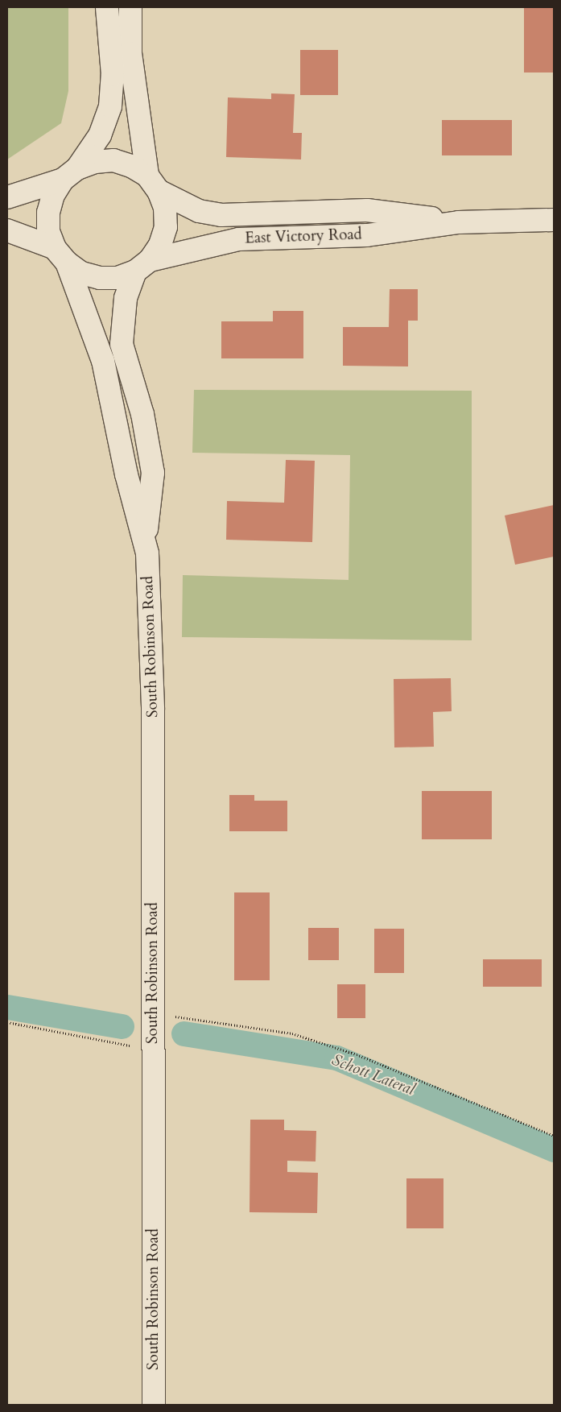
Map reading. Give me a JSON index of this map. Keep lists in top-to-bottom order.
{
  "streets": {
    "street": ["East Victory Road", "South Robinson Road"]
  },
  "crossings": [
    ["East Victory Road", "South Robinson Road"]
  ],
  "water": ["Schott Lateral"]
}
